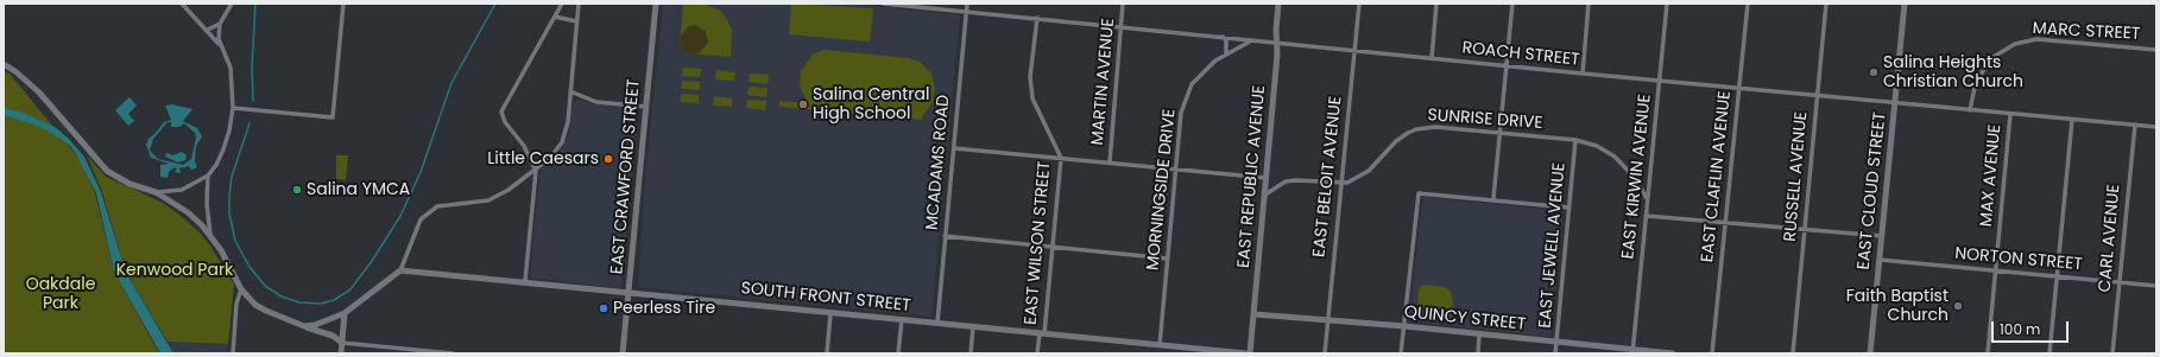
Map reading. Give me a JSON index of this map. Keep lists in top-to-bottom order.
{
  "streets": {
    "street": [
      "MARC STREET",
      "ROACH STREET",
      "MARTIN AVENUE",
      "SUNRISE DRIVE",
      "MCADAMS ROAD",
      "MAX AVENUE",
      "EAST CRAWFORD STREET",
      "EAST REPUBLIC AVENUE",
      "EAST BELOIT AVENUE",
      "EAST KIRWIN AVENUE",
      "EAST CLAFLIN AVENUE",
      "RUSSELL AVENUE",
      "MORNINGSIDE DRIVE",
      "EAST CLOUD STREET",
      "CARL AVENUE",
      "EAST WILSON STREET",
      "EAST JEWELL AVENUE",
      "NORTON STREET",
      "SOUTH FRONT STREET",
      "QUINCY STREET"
    ]
  },
  "crossings": [
    ["MARC STREET", "ROACH STREET"],
    ["ROACH STREET", "MARTIN AVENUE"],
    ["ROACH STREET", "MCADAMS ROAD"],
    ["ROACH STREET", "MAX AVENUE"],
    ["ROACH STREET", "EAST REPUBLIC AVENUE"],
    ["ROACH STREET", "EAST BELOIT AVENUE"],
    ["ROACH STREET", "EAST KIRWIN AVENUE"],
    ["ROACH STREET", "EAST CLAFLIN AVENUE"],
    ["ROACH STREET", "RUSSELL AVENUE"],
    ["ROACH STREET", "MORNINGSIDE DRIVE"],
    ["ROACH STREET", "EAST CLOUD STREET"],
    ["ROACH STREET", "CARL AVENUE"],
    ["ROACH STREET", "EAST WILSON STREET"],
    ["SUNRISE DRIVE", "EAST REPUBLIC AVENUE"],
    ["SUNRISE DRIVE", "EAST BELOIT AVENUE"],
    ["SUNRISE DRIVE", "EAST KIRWIN AVENUE"],
    ["SUNRISE DRIVE", "EAST JEWELL AVENUE"],
    ["MCADAMS ROAD", "SOUTH FRONT STREET"],
    ["MAX AVENUE", "NORTON STREET"],
    ["EAST CRAWFORD STREET", "SOUTH FRONT STREET"],
    ["EAST REPUBLIC AVENUE", "SOUTH FRONT STREET"],
    ["EAST REPUBLIC AVENUE", "QUINCY STREET"],
    ["EAST BELOIT AVENUE", "QUINCY STREET"],
    ["EAST KIRWIN AVENUE", "QUINCY STREET"],
    ["MORNINGSIDE DRIVE", "SOUTH FRONT STREET"],
    ["EAST CLOUD STREET", "NORTON STREET"],
    ["CARL AVENUE", "NORTON STREET"],
    ["EAST WILSON STREET", "SOUTH FRONT STREET"],
    ["EAST JEWELL AVENUE", "QUINCY STREET"]
  ],
  "parks": ["Kenwood Park", "Oakdale Park"],
  "places": [
    "Salina Heights Christian Church",
    "Salina Central High School",
    "Little Caesars",
    "Salina YMCA",
    "Faith Baptist Church",
    "Peerless Tire"
  ],
  "scale_bar": "100 m"
}
